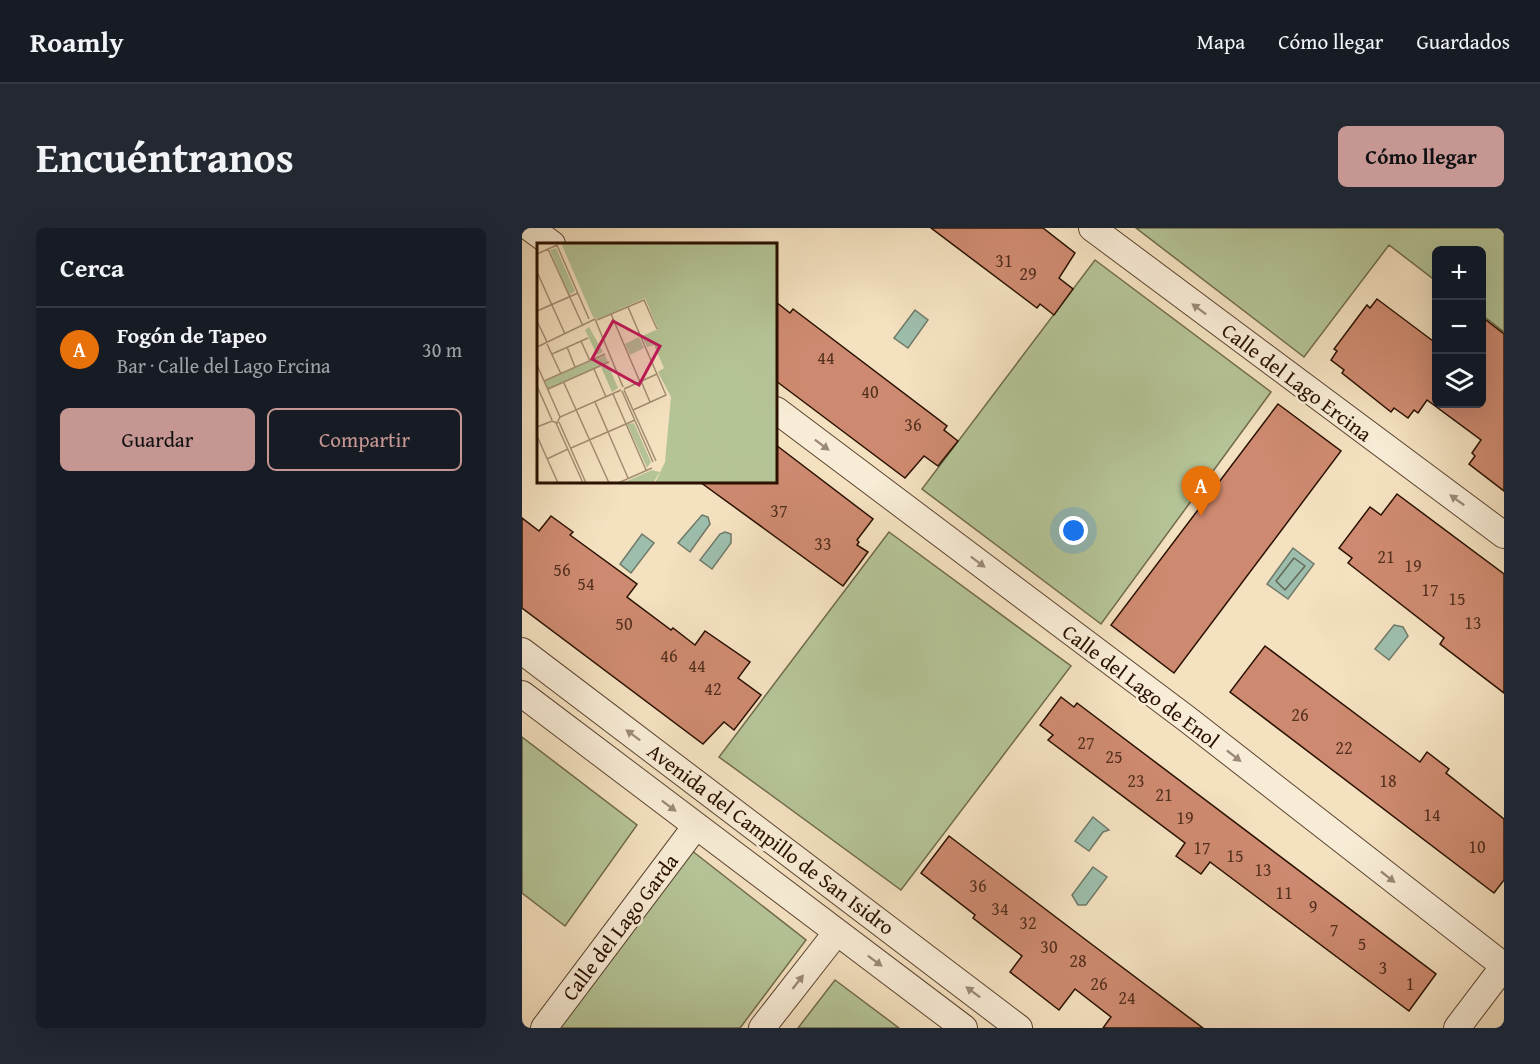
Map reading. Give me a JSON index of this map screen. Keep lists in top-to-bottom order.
{
  "streets": {
    "street": [
      "Calle del Lago Ercina",
      "Calle del Lago de Enol",
      "Avenida del Campillo de San Isidro",
      "Calle del Lago Garda"
    ]
  },
  "crossings": [
    ["Avenida del Campillo de San Isidro", "Calle del Lago Garda"]
  ],
  "one_way": ["Calle del Lago Ercina", "Calle del Lago de Enol"],
  "house_numbers": [
    "31",
    "29",
    "44",
    "40",
    "36",
    "37",
    "33",
    "21",
    "19",
    "56",
    "54",
    "17",
    "15",
    "13",
    "50",
    "46",
    "44",
    "42",
    "26",
    "27",
    "22",
    "25",
    "23",
    "18",
    "21",
    "14",
    "19",
    "10",
    "17",
    "15",
    "13",
    "36",
    "11",
    "9",
    "34",
    "32",
    "7",
    "5",
    "30",
    "28",
    "3",
    "26",
    "1",
    "24"
  ],
  "page": {
    "header": "Roamly",
    "nav": ["Mapa", "Cómo llegar", "Guardados"],
    "title": "Encuéntranos",
    "buttons": [
      "Cómo llegar",
      ["Guardar", "Compartir"]
    ],
    "heading": "Cerca",
    "map_buttons": ["+", "−"],
    "list": [
      {
        "mark": "A",
        "name": "Fogón de Tapeo",
        "note": "Bar · Calle del Lago Ercina",
        "value": "30 m"
      }
    ],
    "pins": "A"
  }
}
